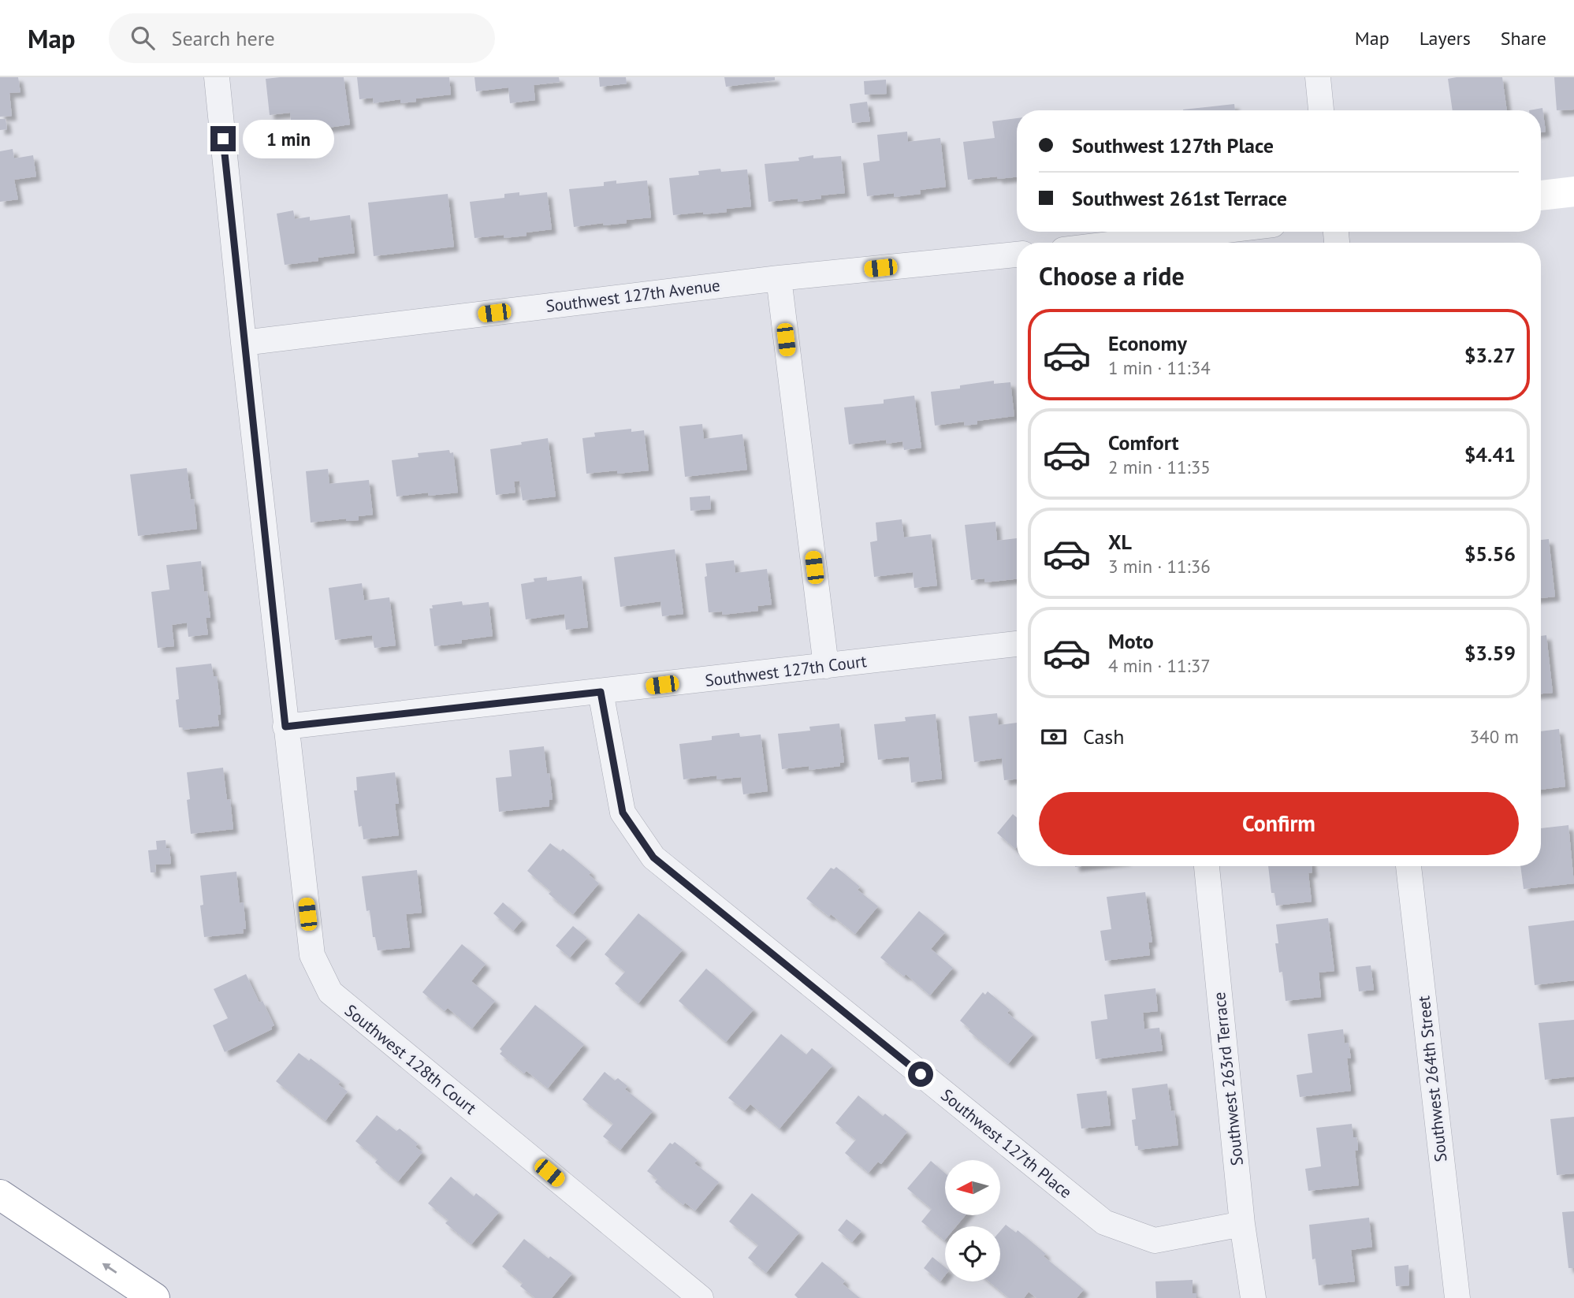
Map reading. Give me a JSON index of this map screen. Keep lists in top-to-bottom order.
{
  "streets": {
    "street": [
      "Southwest 127th Avenue",
      "Southwest 127th Court",
      "Southwest 128th Court",
      "Southwest 263rd Terrace",
      "Southwest 264th Street",
      "Southwest 127th Place"
    ]
  },
  "crossings": [
    ["Southwest 127th Avenue", "Southwest 128th Court"],
    ["Southwest 127th Court", "Southwest 128th Court"],
    ["Southwest 127th Court", "Southwest 127th Place"],
    ["Southwest 263rd Terrace", "Southwest 127th Place"]
  ],
  "north": "left",
  "page": {
    "header": "Map",
    "search": "Search here",
    "nav": ["Map", "Layers", "Share"],
    "banner": ["Southwest 127th Place", "Southwest 261st Terrace"],
    "bubble": "1 min",
    "heading": "Choose a ride",
    "list": [
      {
        "name": "Economy",
        "note": "1 min · 11:34",
        "value": "$3.27"
      },
      {
        "name": "Comfort",
        "note": "2 min · 11:35",
        "value": "$4.41"
      },
      {
        "name": "XL",
        "note": "3 min · 11:36",
        "value": "$5.56"
      },
      {
        "name": "Moto",
        "note": "4 min · 11:37",
        "value": "$3.59"
      }
    ],
    "pay": ["Cash", "340 m"],
    "buttons": "Confirm"
  }
}
